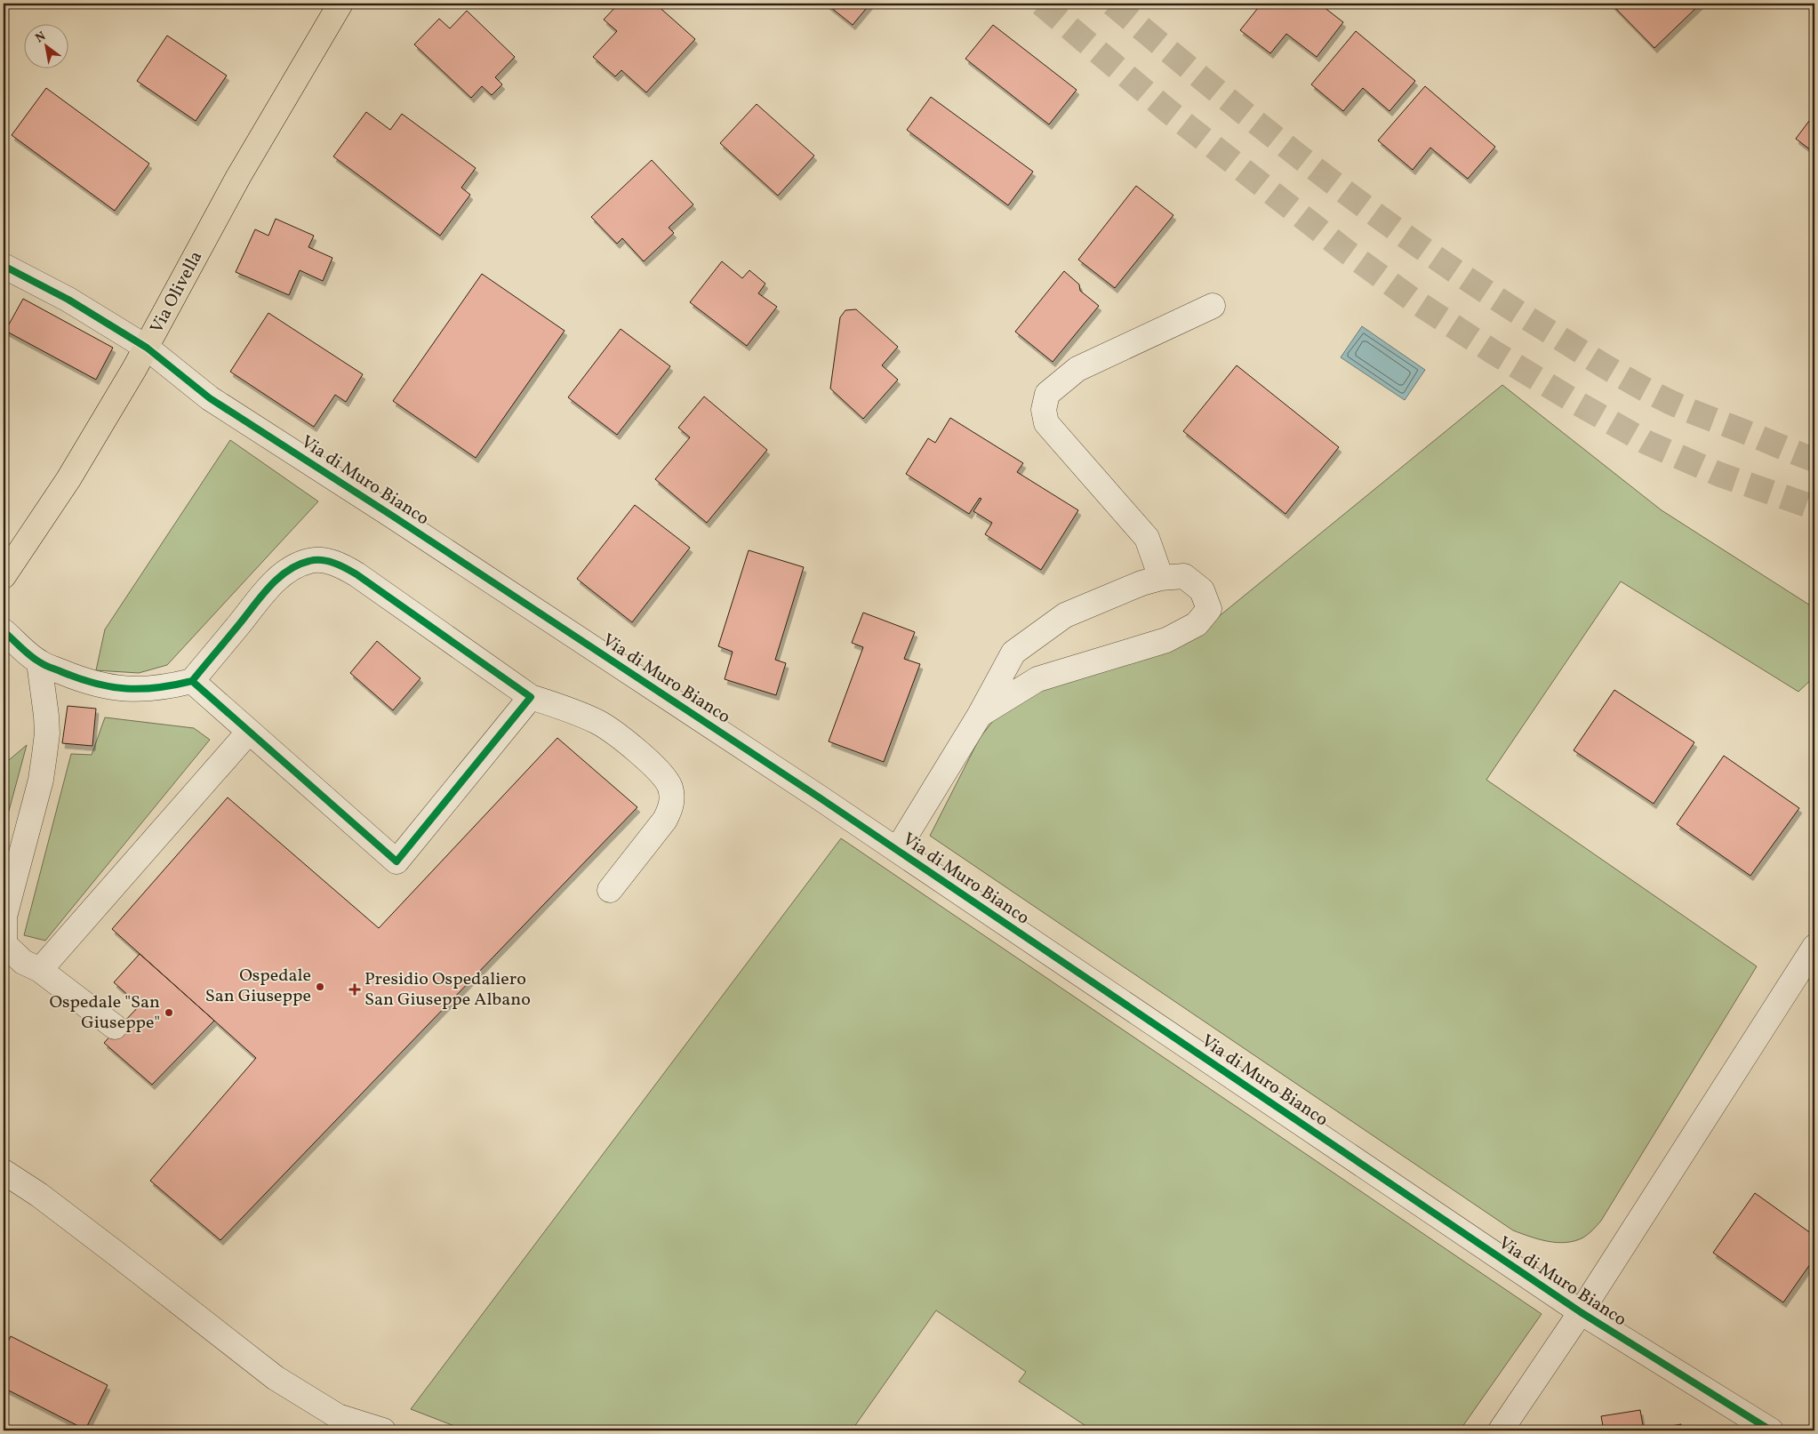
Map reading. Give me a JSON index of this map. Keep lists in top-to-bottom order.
{
  "streets": {
    "main road": ["Via Olivella"],
    "street": ["Via di Muro Bianco"]
  },
  "crossings": [
    ["Via Olivella", "Via di Muro Bianco"]
  ],
  "places": {
    "other": ["Ospedale San Giuseppe", "Ospedale \"San Giuseppe\""],
    "health": ["Presidio Ospedaliero San Giuseppe Albano"]
  },
  "north": "top left"
}
